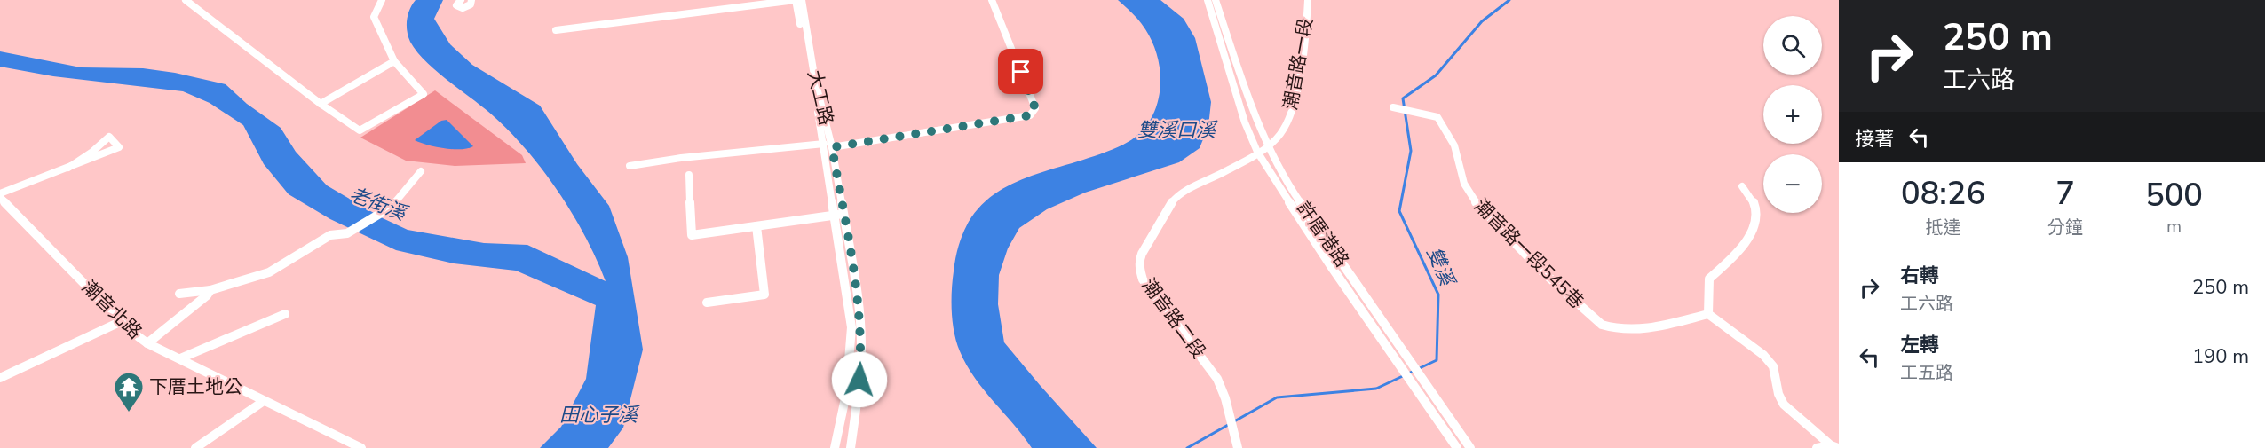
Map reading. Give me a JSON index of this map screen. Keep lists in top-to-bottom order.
{
  "streets": {
    "street": [
      "潮音路一段",
      "大工路",
      "許厝港路",
      "潮音路一段545巷",
      "潮音北路",
      "潮音路二段"
    ]
  },
  "crossings": [
    ["潮音路一段", "許厝港路"],
    ["潮音路一段", "潮音路二段"],
    ["許厝港路", "潮音路二段"]
  ],
  "water": [
    "雙溪口溪",
    "老街溪",
    "雙溪",
    "田心子溪"
  ],
  "places": {
    "temple": ["下厝土地公"]
  },
  "page": {
    "turn": ["250 m", "工六路"],
    "map_buttons": ["+", "−"],
    "then": "接著",
    "eta": [
      "08:26",
      "抵達",
      "7",
      "分鐘",
      "500",
      "m"
    ],
    "list": [
      {
        "name": "右轉",
        "note": "工六路",
        "value": "250 m"
      },
      {
        "name": "左轉",
        "note": "工五路",
        "value": "190 m"
      }
    ]
  }
}
